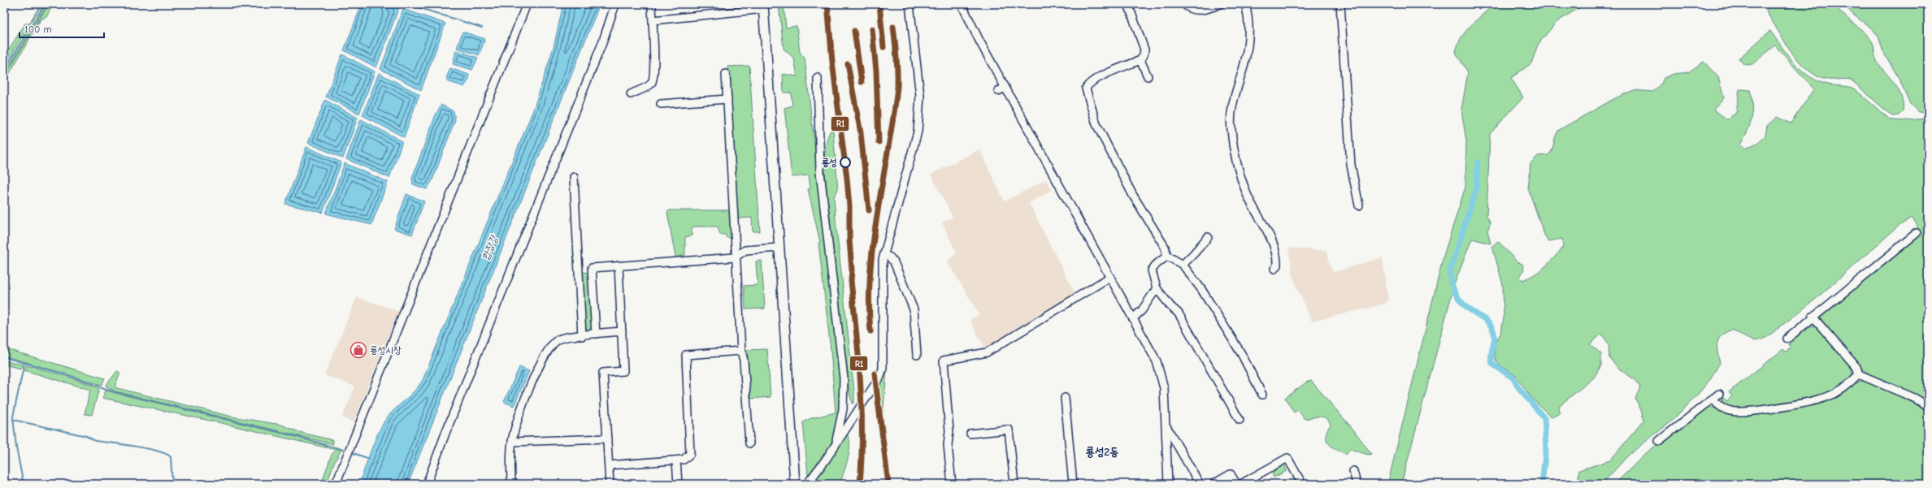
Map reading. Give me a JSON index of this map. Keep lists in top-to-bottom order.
{
  "districts": ["룡성2동"],
  "water": ["합장강"],
  "places": {
    "other": ["룡성"],
    "shop": ["룡성시장"]
  },
  "lines": ["transit line R1"],
  "scale_bar": "100 m"
}
